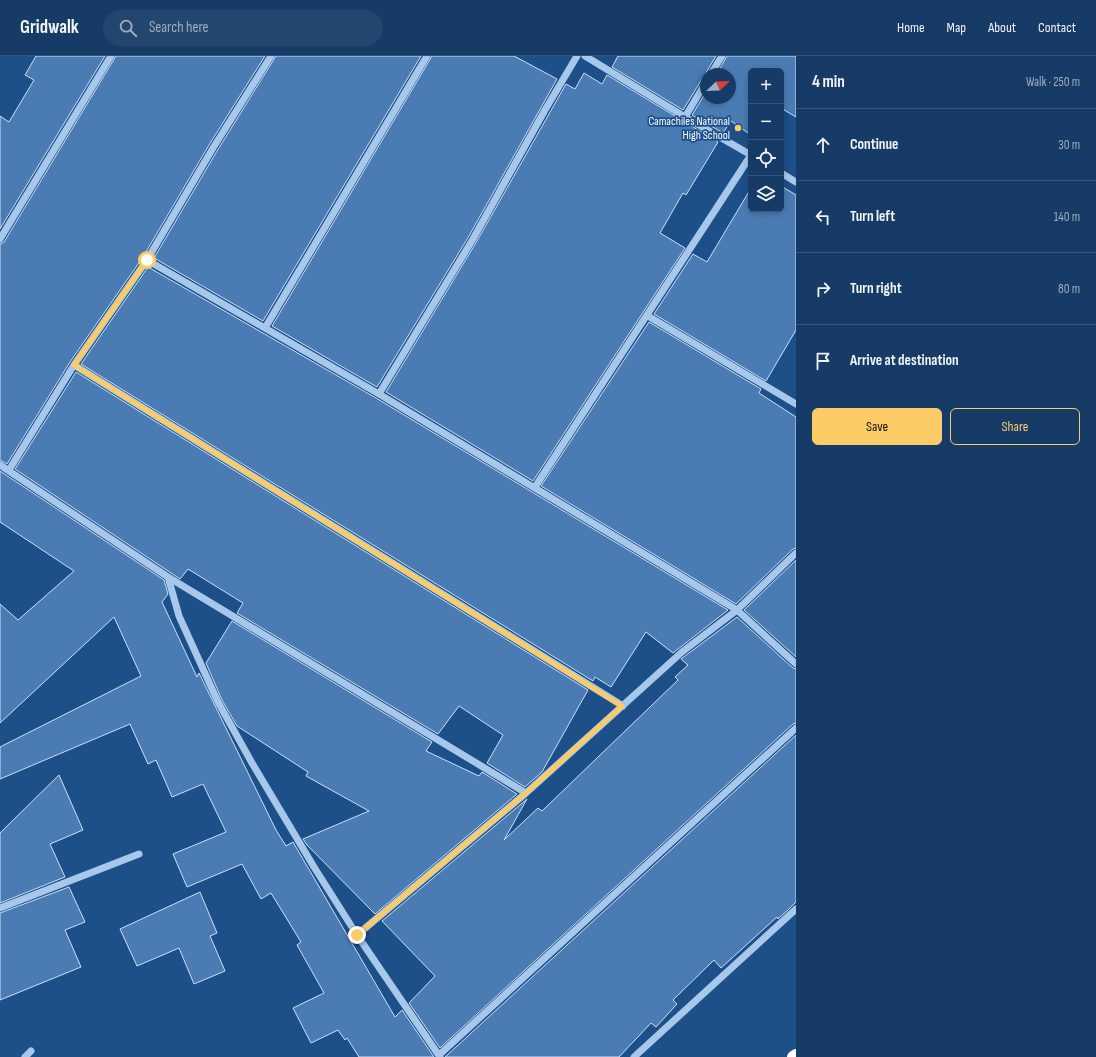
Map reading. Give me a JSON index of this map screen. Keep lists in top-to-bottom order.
{
  "places": ["Camachiles National High School"],
  "north": "top right",
  "page": {
    "header": "Gridwalk",
    "search": "Search here",
    "nav": [
      "Home",
      "Map",
      "About",
      "Contact"
    ],
    "heading": ["4 min", "Walk · 250 m"],
    "map_buttons": ["+", "−"],
    "list": [
      ["Continue", "30 m"],
      ["Turn left", "140 m"],
      ["Turn right", "80 m"],
      "Arrive at destination"
    ],
    "buttons": ["Save", "Share"]
  }
}
